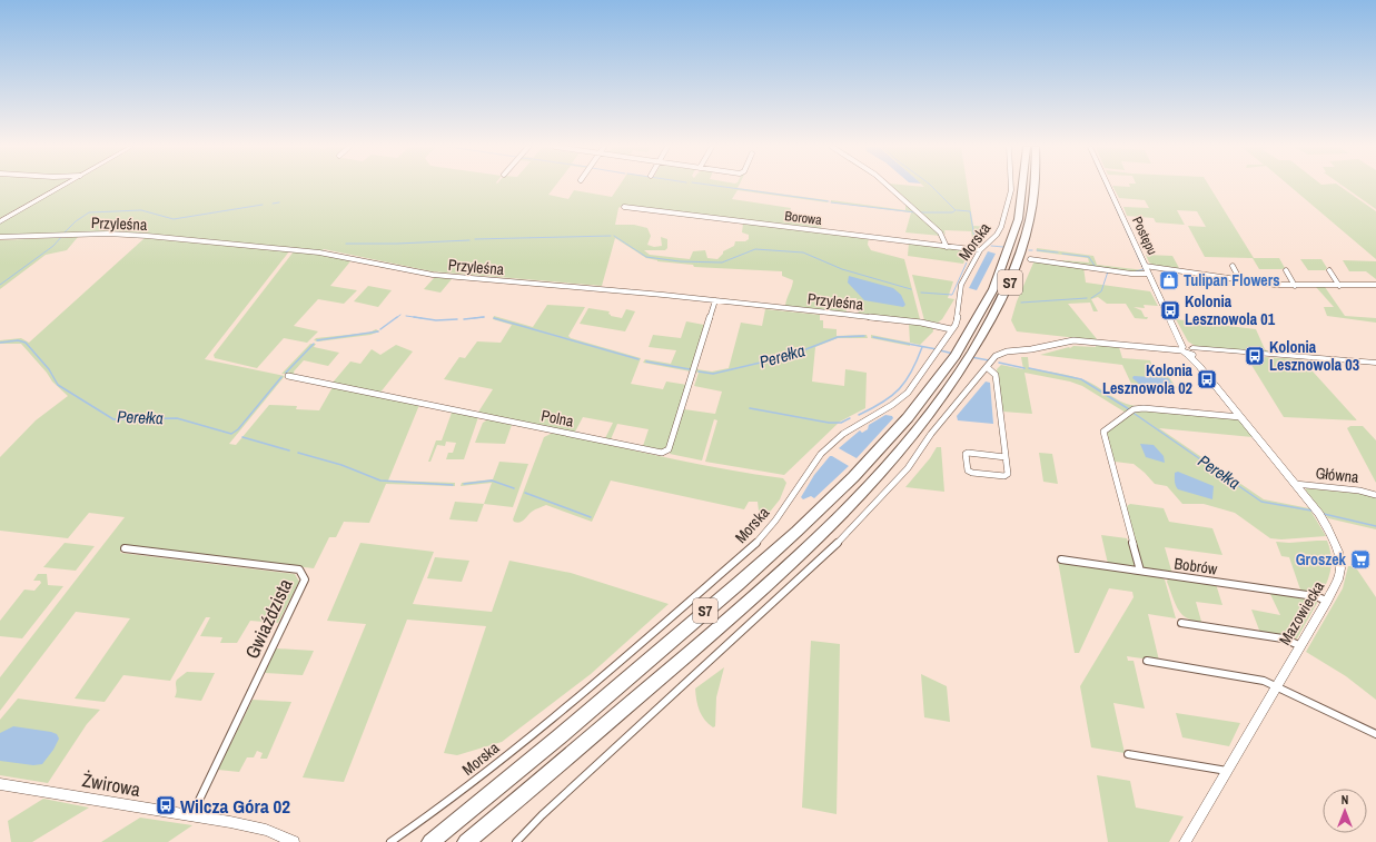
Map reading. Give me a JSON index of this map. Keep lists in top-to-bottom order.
{
  "streets": {
    "highway": ["S7"],
    "street": [
      "Borowa",
      "Przyleśna",
      "Postępu",
      "Morska",
      "Polna",
      "Główna",
      "Bobrów",
      "Mazowiecka",
      "Gwiaździsta",
      "Żwirowa"
    ]
  },
  "crossings": [
    ["Borowa", "Morska"],
    ["Przyleśna", "Morska"],
    ["Przyleśna", "Polna"],
    ["Postępu", "Mazowiecka"],
    ["Główna", "Mazowiecka"],
    ["Bobrów", "Mazowiecka"],
    ["Gwiaździsta", "Żwirowa"]
  ],
  "water": ["Perełka"],
  "places": {
    "shop": ["Tulipan Flowers"],
    "bus stop": [
      "Kolonia Lesznowola 01",
      "Kolonia Lesznowola 03",
      "Kolonia Lesznowola 02",
      "Wilcza Góra 02"
    ],
    "supermarket": ["Groszek"]
  },
  "north": "top"
}
